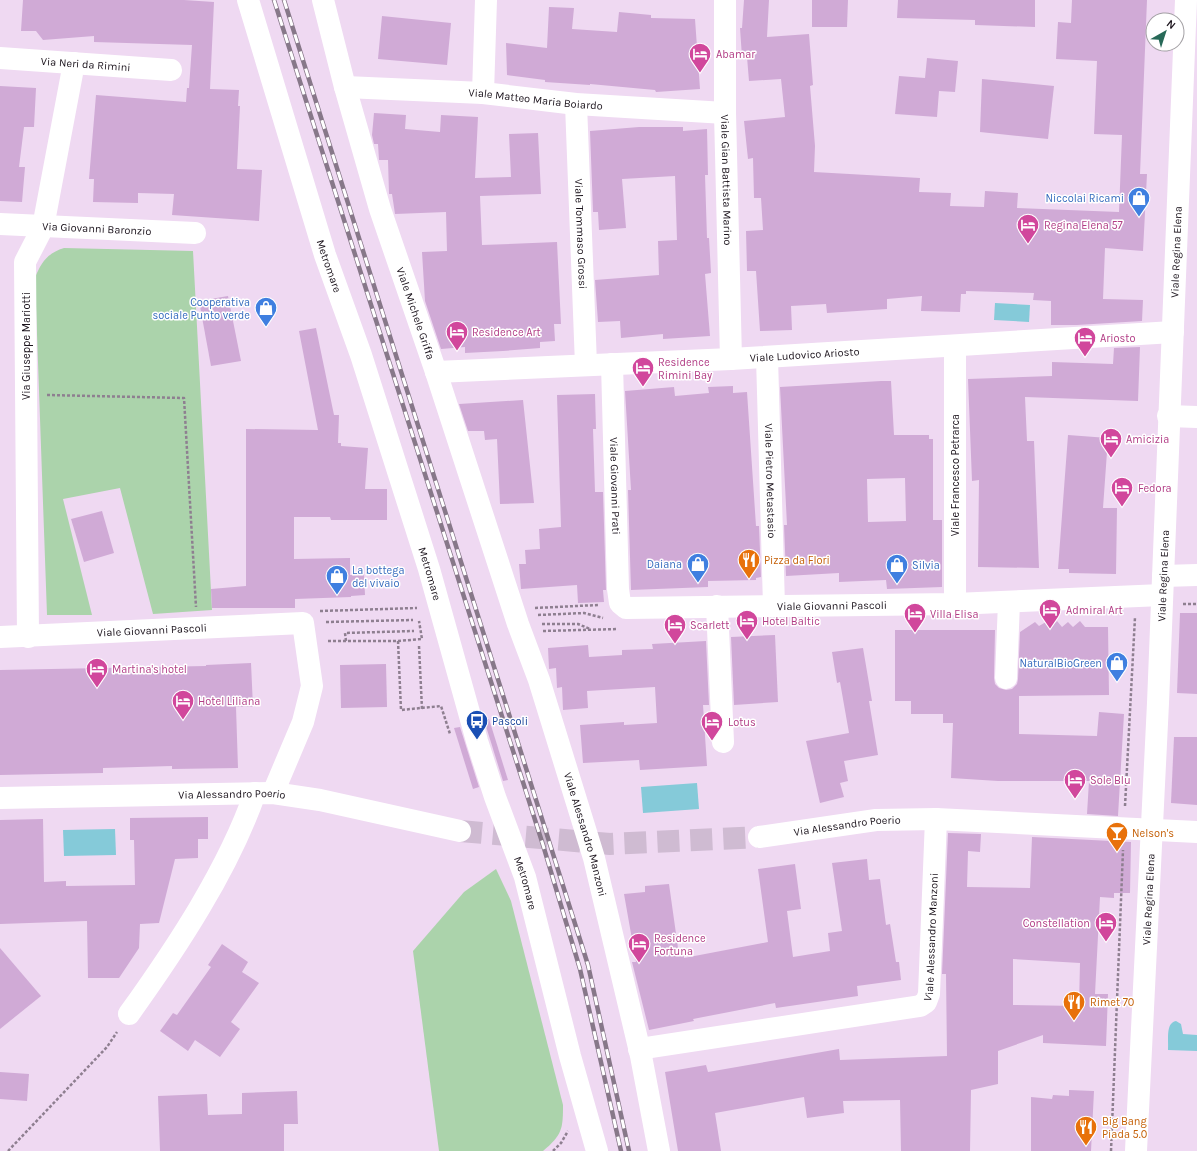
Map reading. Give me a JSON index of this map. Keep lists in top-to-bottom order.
{
  "streets": {
    "street": [
      "Via Neri da Rimini",
      "Viale Matteo Maria Boiardo",
      "Viale Gian Battista Marino",
      "Via Giovanni Baronzio",
      "Viale Tommaso Grossi",
      "Viale Regina Elena",
      "Metromare",
      "Viale Michele Griffa",
      "Via Giuseppe Mariotti",
      "Viale Ludovico Ariosto",
      "Viale Francesco Petrarca",
      "Viale Pietro Metastasio",
      "Viale Giovanni Prati",
      "Viale Giovanni Pascoli",
      "Via Alessandro Poerio",
      "Viale Alessandro Manzoni"
    ]
  },
  "crossings": [
    ["Via Neri da Rimini", "Via Giuseppe Mariotti"],
    ["Viale Matteo Maria Boiardo", "Viale Gian Battista Marino"],
    ["Viale Matteo Maria Boiardo", "Viale Tommaso Grossi"],
    ["Viale Matteo Maria Boiardo", "Viale Michele Griffa"],
    ["Viale Gian Battista Marino", "Viale Ludovico Ariosto"],
    ["Via Giovanni Baronzio", "Via Giuseppe Mariotti"],
    ["Viale Tommaso Grossi", "Viale Ludovico Ariosto"],
    ["Viale Regina Elena", "Viale Ludovico Ariosto"],
    ["Viale Regina Elena", "Viale Giovanni Pascoli"],
    ["Viale Michele Griffa", "Viale Ludovico Ariosto"],
    ["Viale Michele Griffa", "Viale Alessandro Manzoni"],
    ["Via Giuseppe Mariotti", "Viale Giovanni Pascoli"],
    ["Viale Ludovico Ariosto", "Viale Francesco Petrarca"],
    ["Viale Ludovico Ariosto", "Viale Pietro Metastasio"],
    ["Viale Ludovico Ariosto", "Viale Giovanni Prati"],
    ["Viale Francesco Petrarca", "Viale Giovanni Pascoli"],
    ["Viale Pietro Metastasio", "Viale Giovanni Pascoli"],
    ["Viale Giovanni Prati", "Viale Giovanni Pascoli"],
    ["Via Alessandro Poerio", "Viale Alessandro Manzoni"]
  ],
  "places": {
    "hotel": [
      "Abamar",
      "Regina Elena 57",
      "Residence Art",
      "Ariosto",
      "Residence Rimini Bay",
      "Amicizia",
      "Fedora",
      "Admiral Art",
      "Villa Elisa",
      "Hotel Baltic",
      "Scarlett",
      "Martina's hotel",
      "Hotel Liliana",
      "Lotus",
      "Sole Blu",
      "Constellation",
      "Residence Fortuna"
    ],
    "shop": [
      "Niccolai Ricami",
      "Cooperativa sociale Punto verde",
      "Daiana",
      "Silvia",
      "La bottega del vivaio",
      "NaturalBioGreen"
    ],
    "restaurant": ["Pizza da Flori", "Rimet 70", "Big Bang Piada 5.0"],
    "bus stop": ["Pascoli"],
    "bar": ["Nelson's"]
  },
  "north": "top right"
}
